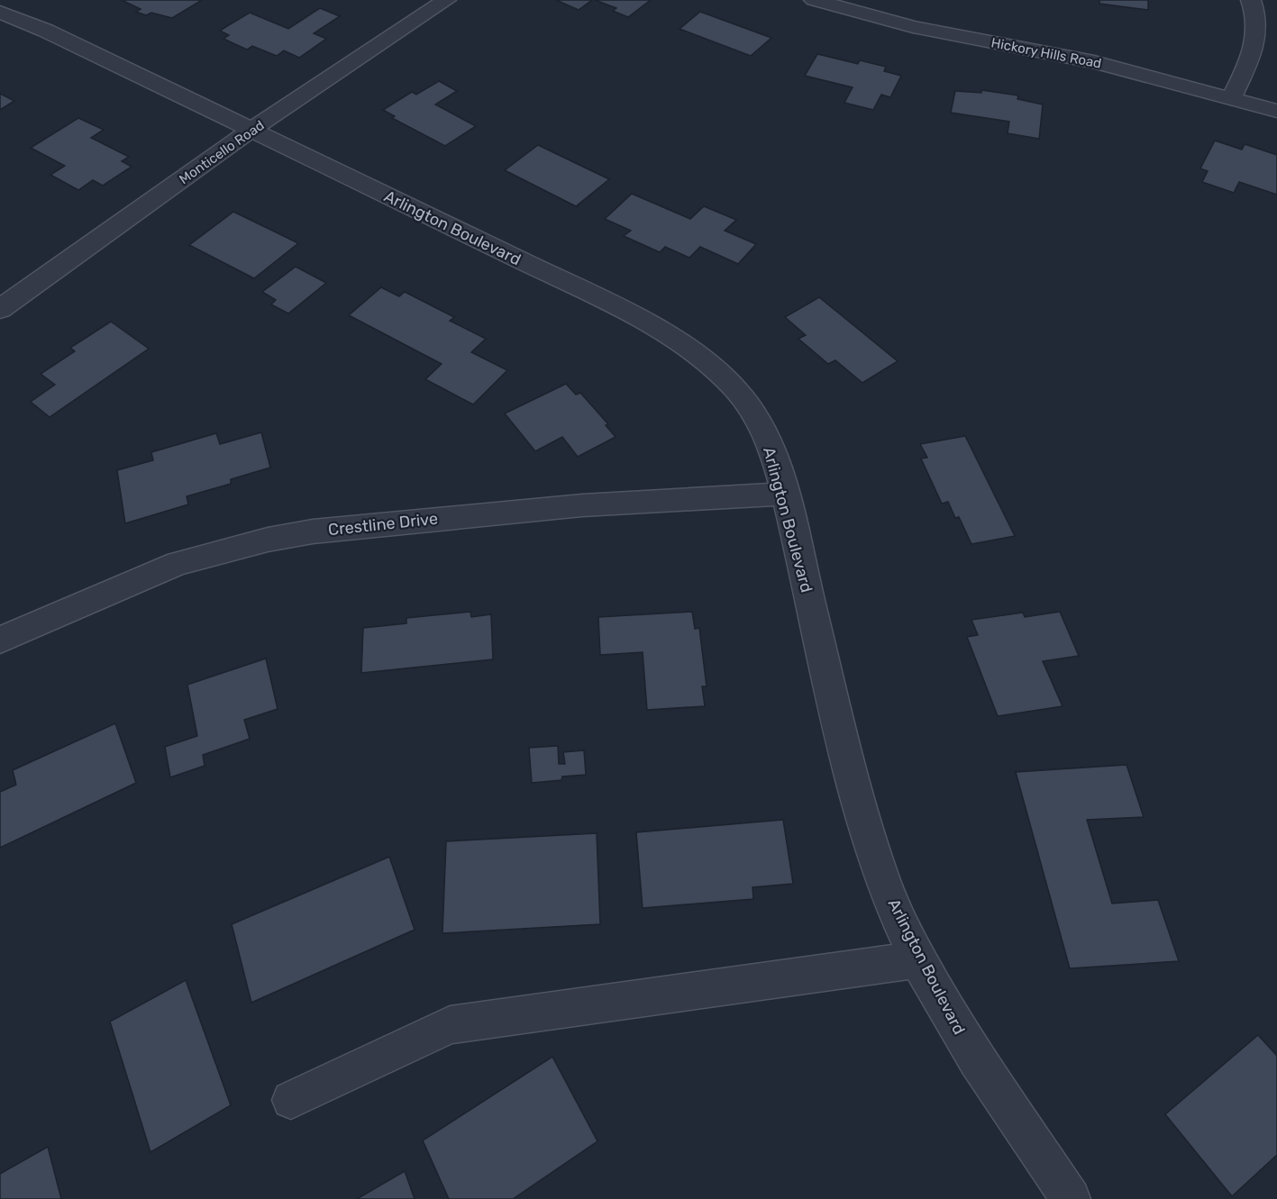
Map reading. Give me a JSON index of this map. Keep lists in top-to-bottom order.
{
  "streets": {
    "street": [
      "Hickory Hills Road",
      "Monticello Road",
      "Arlington Boulevard",
      "Crestline Drive"
    ]
  },
  "crossings": [
    ["Monticello Road", "Arlington Boulevard"],
    ["Arlington Boulevard", "Crestline Drive"]
  ]
}
